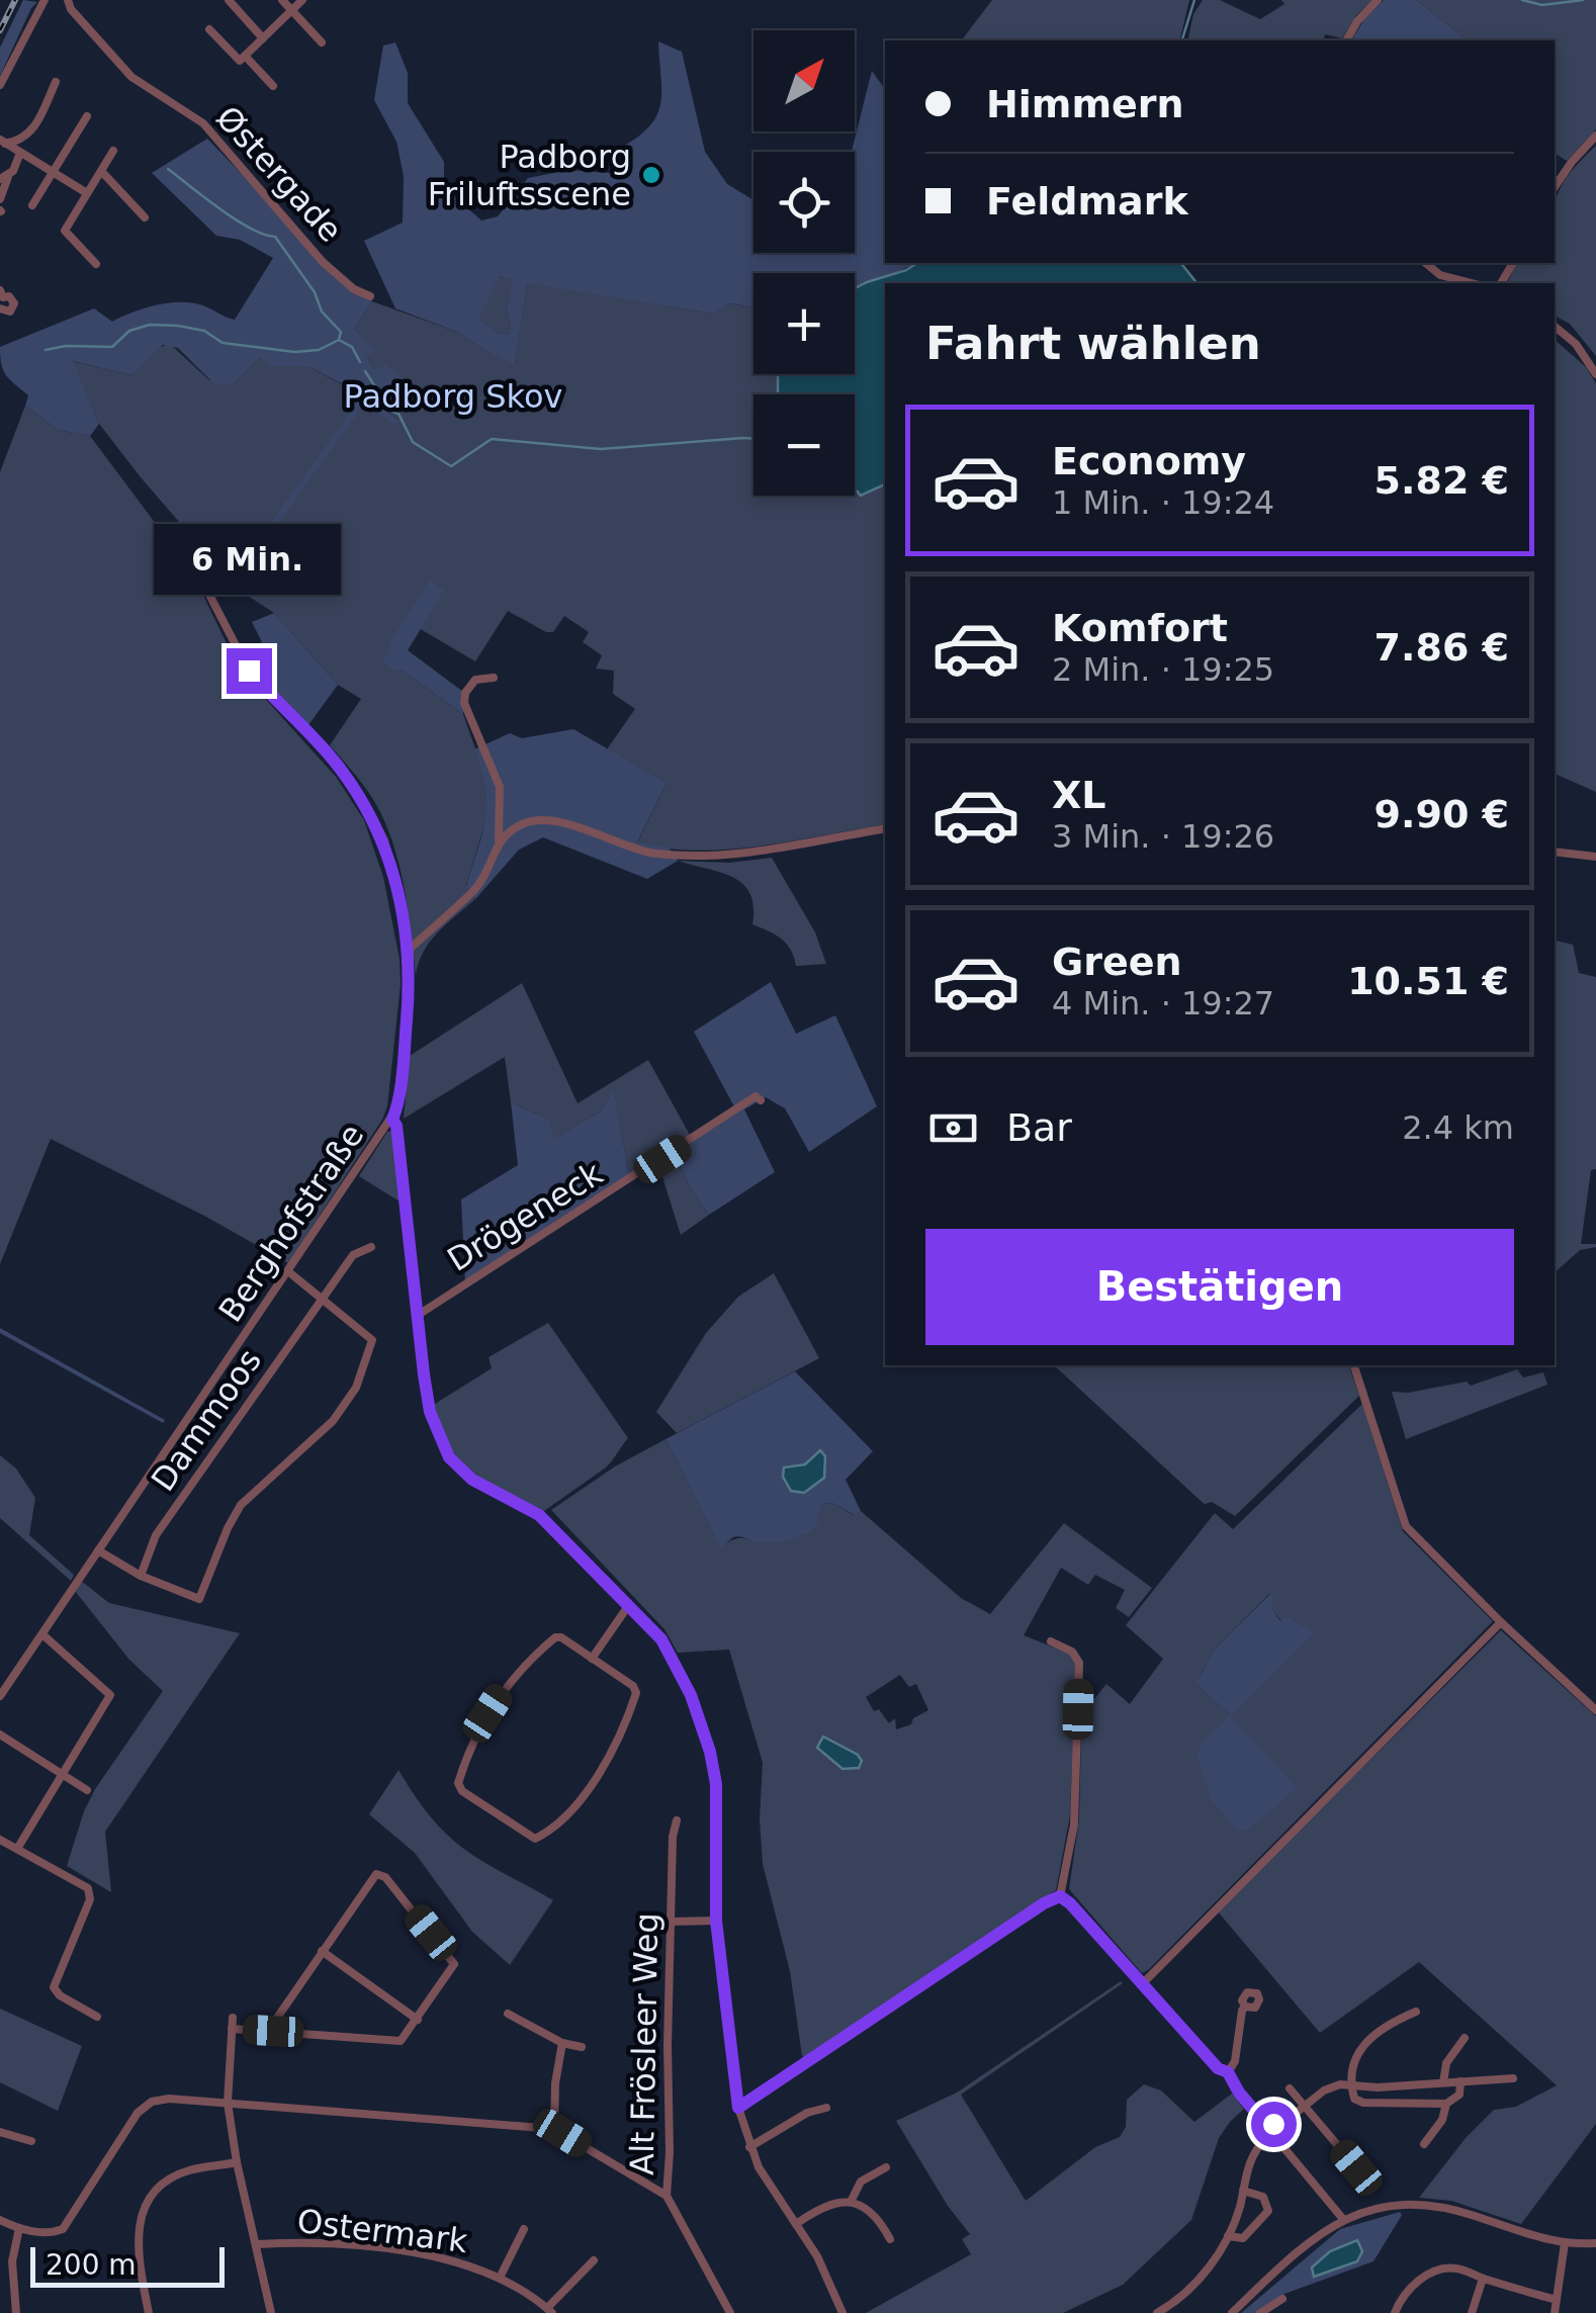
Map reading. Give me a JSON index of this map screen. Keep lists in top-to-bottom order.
{
  "streets": {
    "street": [
      "Østergade",
      "Drögeneck",
      "Berghofstraße",
      "Dammoos",
      "Alt Frösleer Weg",
      "Ostermark"
    ]
  },
  "parks": ["Padborg Skov"],
  "places": ["Padborg Friluftsscene"],
  "scale_bar": "200 m",
  "north": "top right",
  "page": {
    "map_buttons": ["+", "−"],
    "banner": ["Himmern", "Feldmark"],
    "heading": "Fahrt wählen",
    "list": [
      {
        "name": "Economy",
        "note": "1 Min. · 19:24",
        "value": "5.82 €"
      },
      {
        "name": "Komfort",
        "note": "2 Min. · 19:25",
        "value": "7.86 €"
      },
      {
        "name": "XL",
        "note": "3 Min. · 19:26",
        "value": "9.90 €"
      },
      {
        "name": "Green",
        "note": "4 Min. · 19:27",
        "value": "10.51 €"
      }
    ],
    "bubble": "6 Min.",
    "pay": ["Bar", "2.4 km"],
    "buttons": "Bestätigen",
    "scale": "200 m"
  }
}
